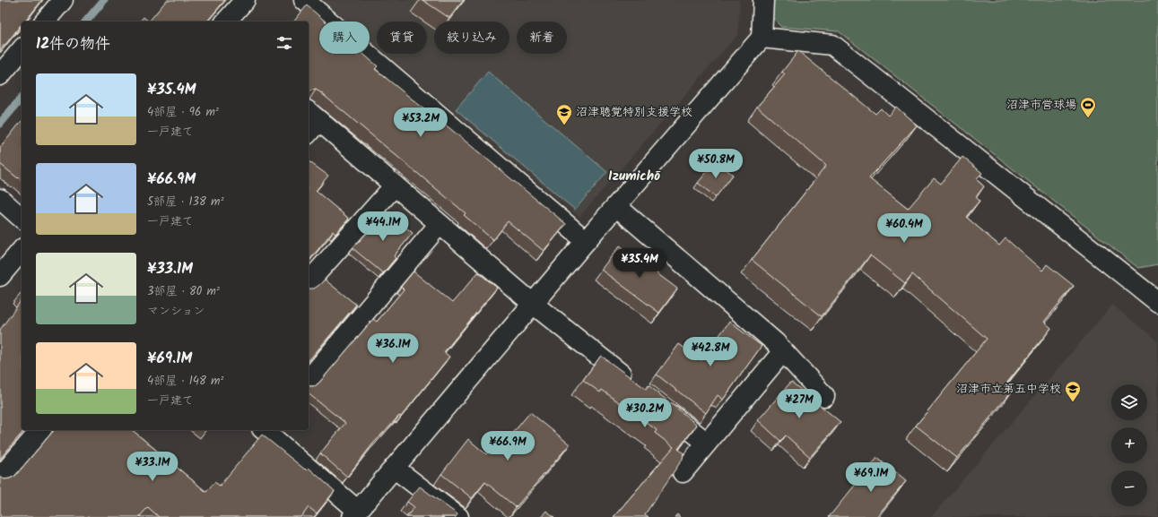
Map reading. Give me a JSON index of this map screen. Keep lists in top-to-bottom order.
{
  "districts": ["Izumichō"],
  "places": {
    "sports": ["沼津市営球場"],
    "school or university": ["沼津聴覚特別支援学校", "沼津市立第五中学校"]
  },
  "page": {
    "chip": [
      "購入",
      "賃貸",
      "絞り込み",
      "新着"
    ],
    "heading": "12件の物件",
    "list": [
      {
        "name": "¥35.4M",
        "note": "4部屋 · 96 m² · 一戸建て"
      },
      {
        "name": "¥66.9M",
        "note": "5部屋 · 138 m² · 一戸建て"
      },
      {
        "name": "¥33.1M",
        "note": "3部屋 · 80 m² · マンション"
      },
      {
        "name": "¥69.1M",
        "note": "4部屋 · 148 m² · 一戸建て"
      }
    ],
    "price": [
      "¥53.2M",
      "¥50.8M",
      "¥44.1M",
      "¥60.4M",
      "¥35.4M",
      "¥36.1M",
      "¥42.8M",
      "¥27M",
      "¥30.2M",
      "¥66.9M",
      "¥33.1M",
      "¥69.1M"
    ],
    "map_buttons": ["+", "−"]
  }
}
